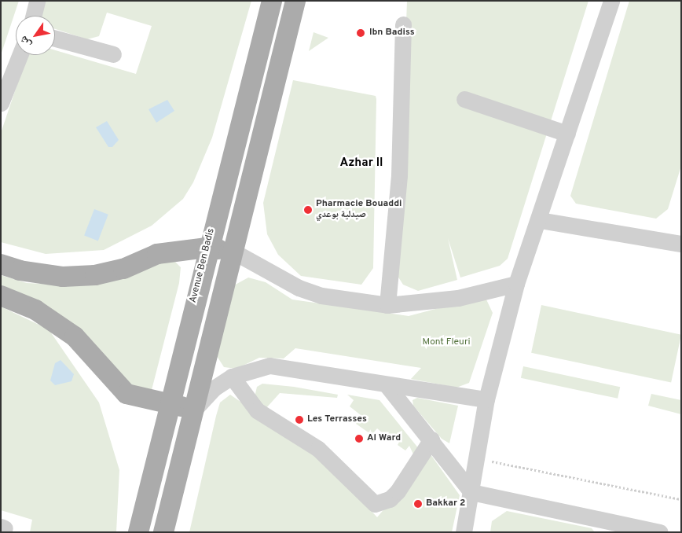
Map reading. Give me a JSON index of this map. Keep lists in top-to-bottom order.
{
  "streets": {
    "main road": ["Avenue Ben Badis"]
  },
  "districts": ["Azhar II"],
  "parks": ["Mont Fleuri"],
  "places": [
    "Ibn Badiss",
    "Pharmacie Bouaddi صيدلية بوعدي",
    "Les Terrasses",
    "Al Ward",
    "Bakkar 2"
  ],
  "north": "bottom left"
}
